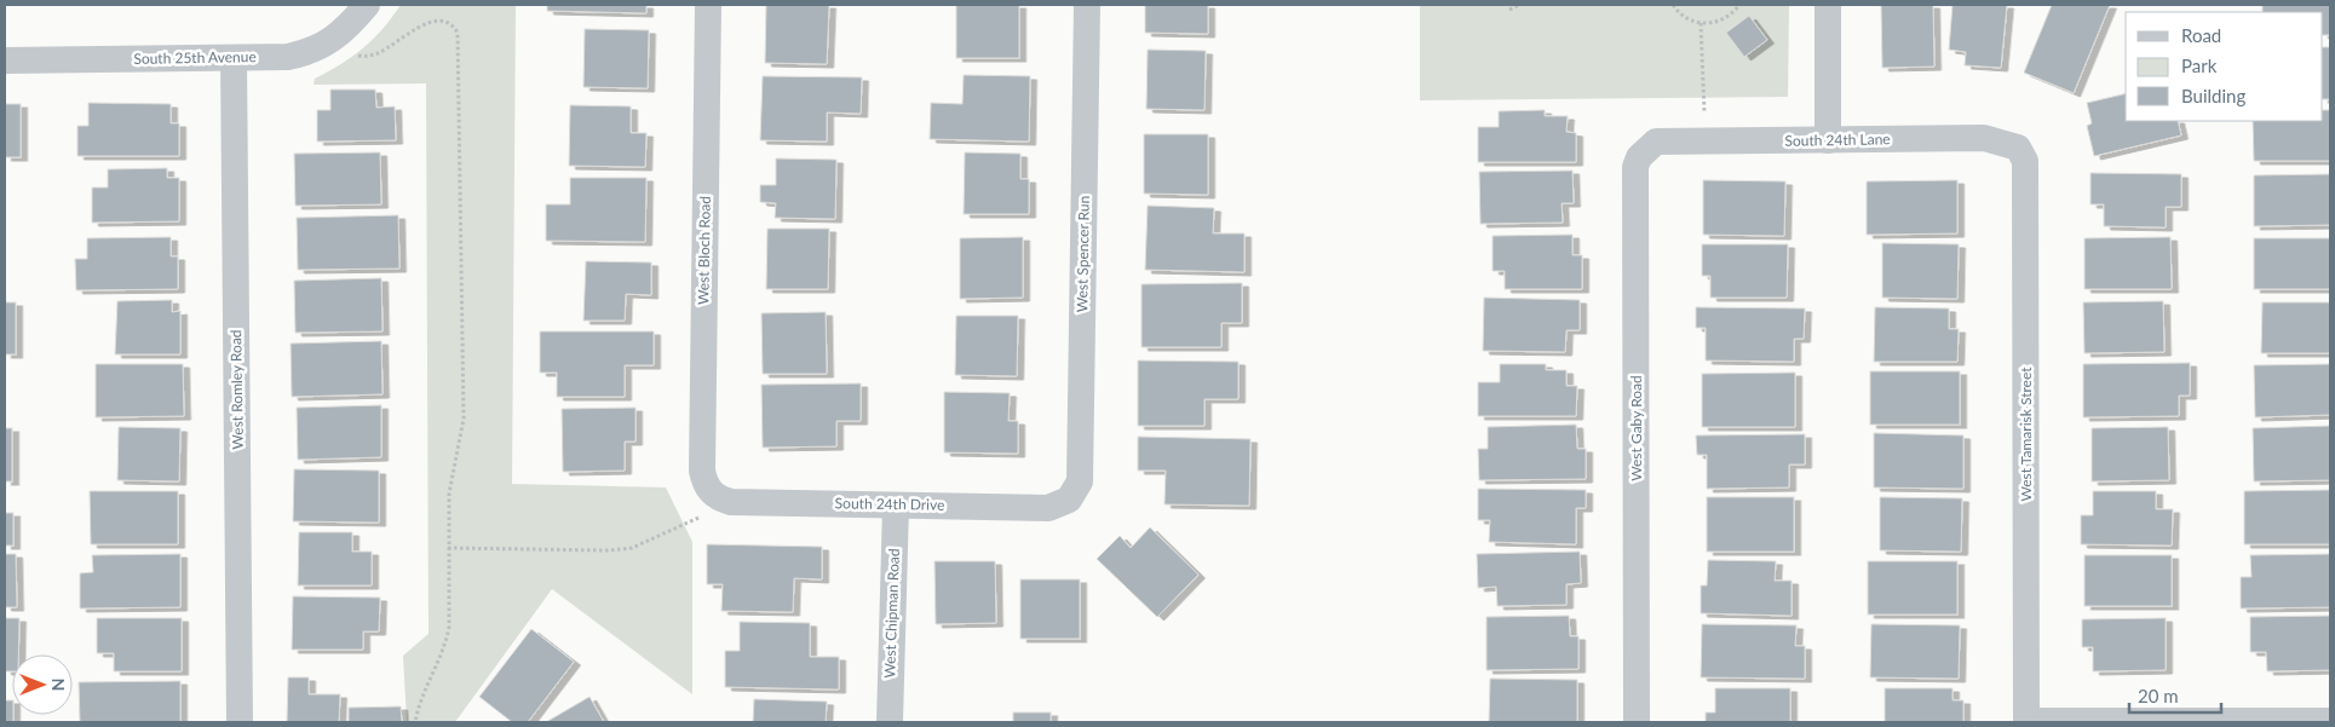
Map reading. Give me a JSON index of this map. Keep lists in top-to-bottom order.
{
  "streets": {
    "street": [
      "South 25th Avenue",
      "South 24th Lane",
      "West Bloch Road",
      "West Spencer Run",
      "West Romley Road",
      "West Gaby Road",
      "West Tamarisk Street",
      "South 24th Drive",
      "West Chipman Road"
    ]
  },
  "crossings": [
    ["South 25th Avenue", "West Romley Road"],
    ["South 24th Lane", "West Gaby Road"],
    ["South 24th Lane", "West Tamarisk Street"],
    ["West Bloch Road", "South 24th Drive"],
    ["West Spencer Run", "South 24th Drive"],
    ["South 24th Drive", "West Chipman Road"]
  ],
  "legend": ["Road", "Park", "Building"],
  "scale_bar": "20 m",
  "north": "right"
}
